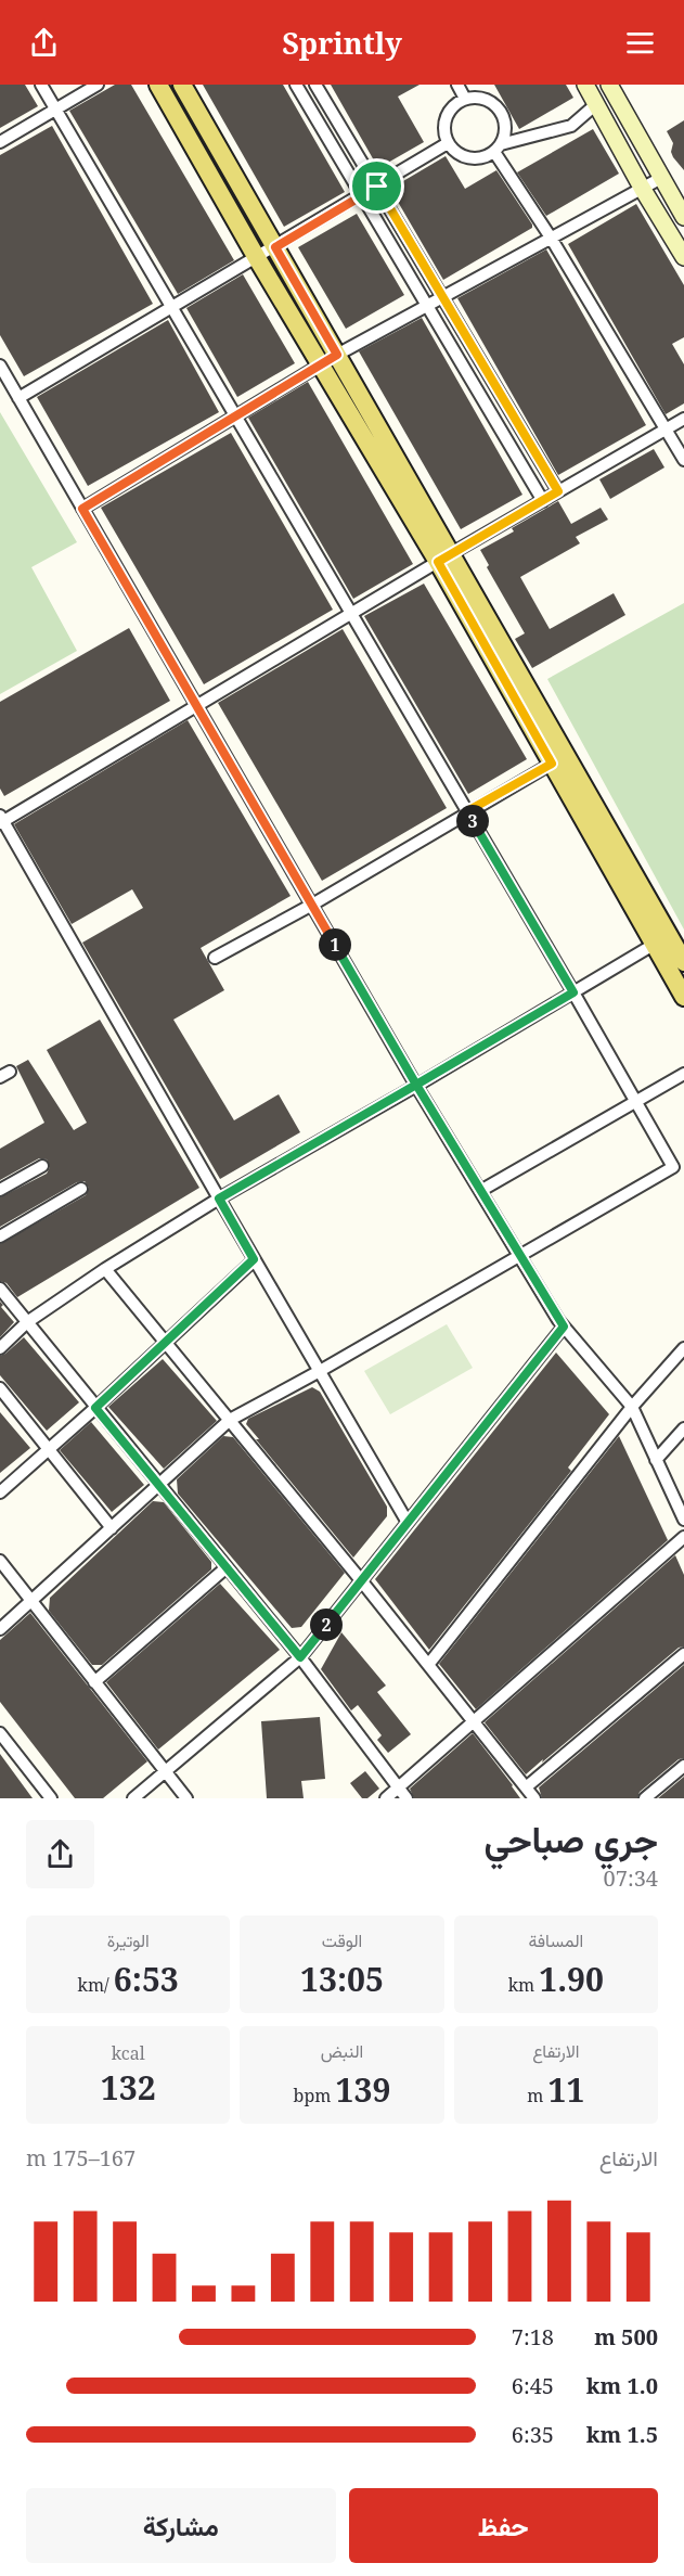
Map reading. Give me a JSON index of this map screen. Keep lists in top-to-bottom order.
{
  "page": {
    "header": "Sprintly",
    "pins": ["3", "1", "2"],
    "heading": ["جري صباحي", "07:34"],
    "stats": [
      ["المسافة", "1.90 km"],
      ["الوقت", "13:05"],
      ["الوتيرة", "6:53 /km"],
      ["الارتفاع", "11 m"],
      ["النبض", "139 bpm"],
      ["kcal", "132"]
    ],
    "chart": ["الارتفاع", "167–175 m"],
    "list": [
      {
        "name": "500 m",
        "note": "7:18"
      },
      {
        "name": "1.0 km",
        "note": "6:45"
      },
      {
        "name": "1.5 km",
        "note": "6:35"
      }
    ],
    "buttons": ["حفظ", "مشاركة"]
  }
}
